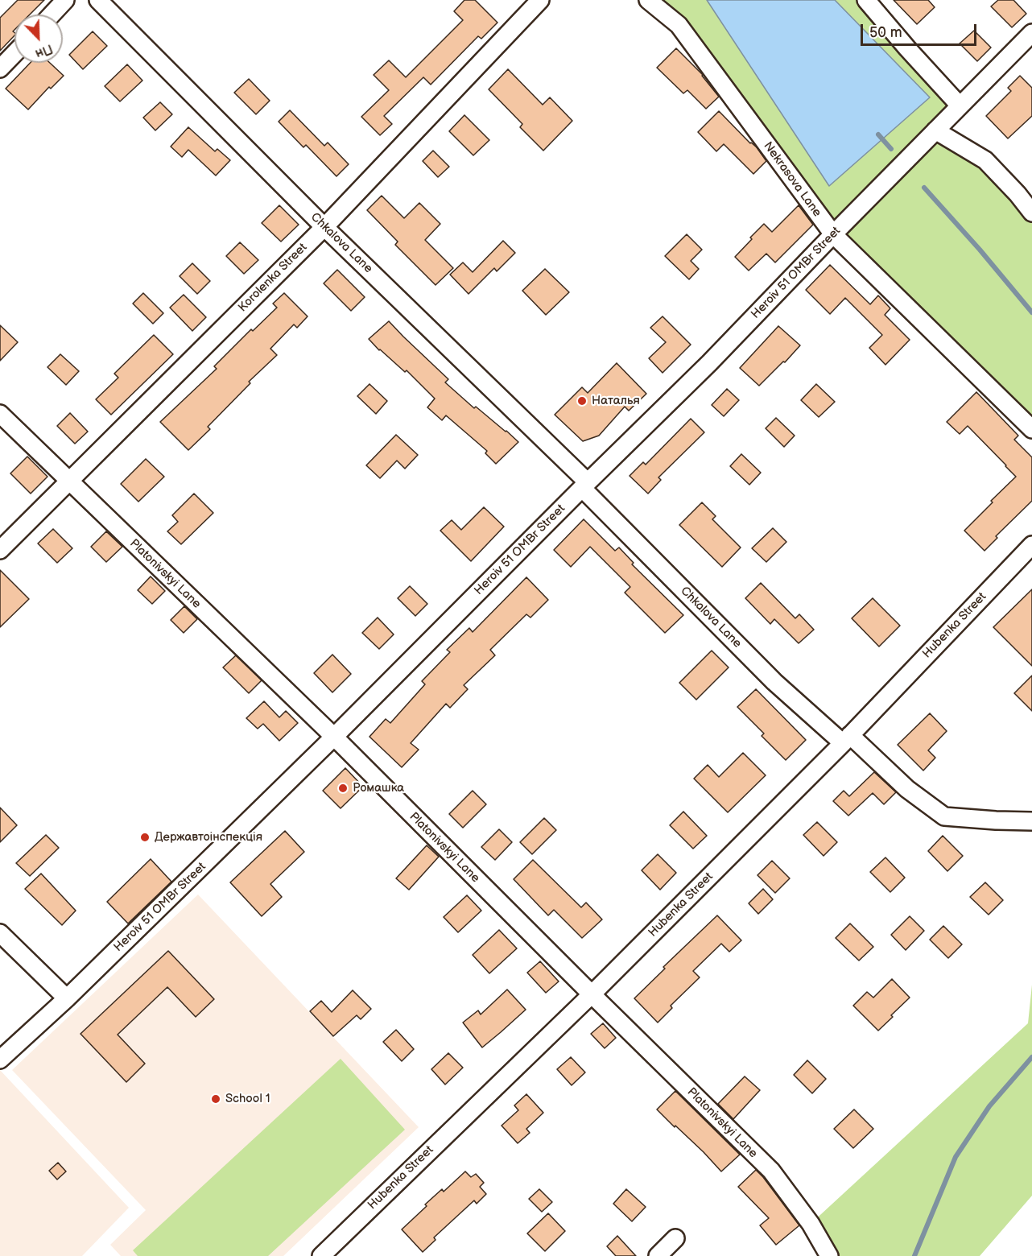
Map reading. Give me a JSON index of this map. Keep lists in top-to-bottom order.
{
  "streets": {
    "street": [
      "Nekrasova Lane",
      "Chkalova Lane",
      "Heroiv 51 OMBr Street",
      "Korolenka Street",
      "Platonivskyi Lane",
      "Hubenka Street"
    ]
  },
  "crossings": [
    ["Nekrasova Lane", "Heroiv 51 OMBr Street"],
    ["Chkalova Lane", "Heroiv 51 OMBr Street"],
    ["Chkalova Lane", "Korolenka Street"],
    ["Chkalova Lane", "Hubenka Street"],
    ["Heroiv 51 OMBr Street", "Platonivskyi Lane"],
    ["Korolenka Street", "Platonivskyi Lane"],
    ["Platonivskyi Lane", "Hubenka Street"]
  ],
  "places": [
    "Наталья",
    "Ромашка",
    "Державтоінспекція",
    "School 1"
  ],
  "scale_bar": "50 m",
  "north": "bottom right"
}
